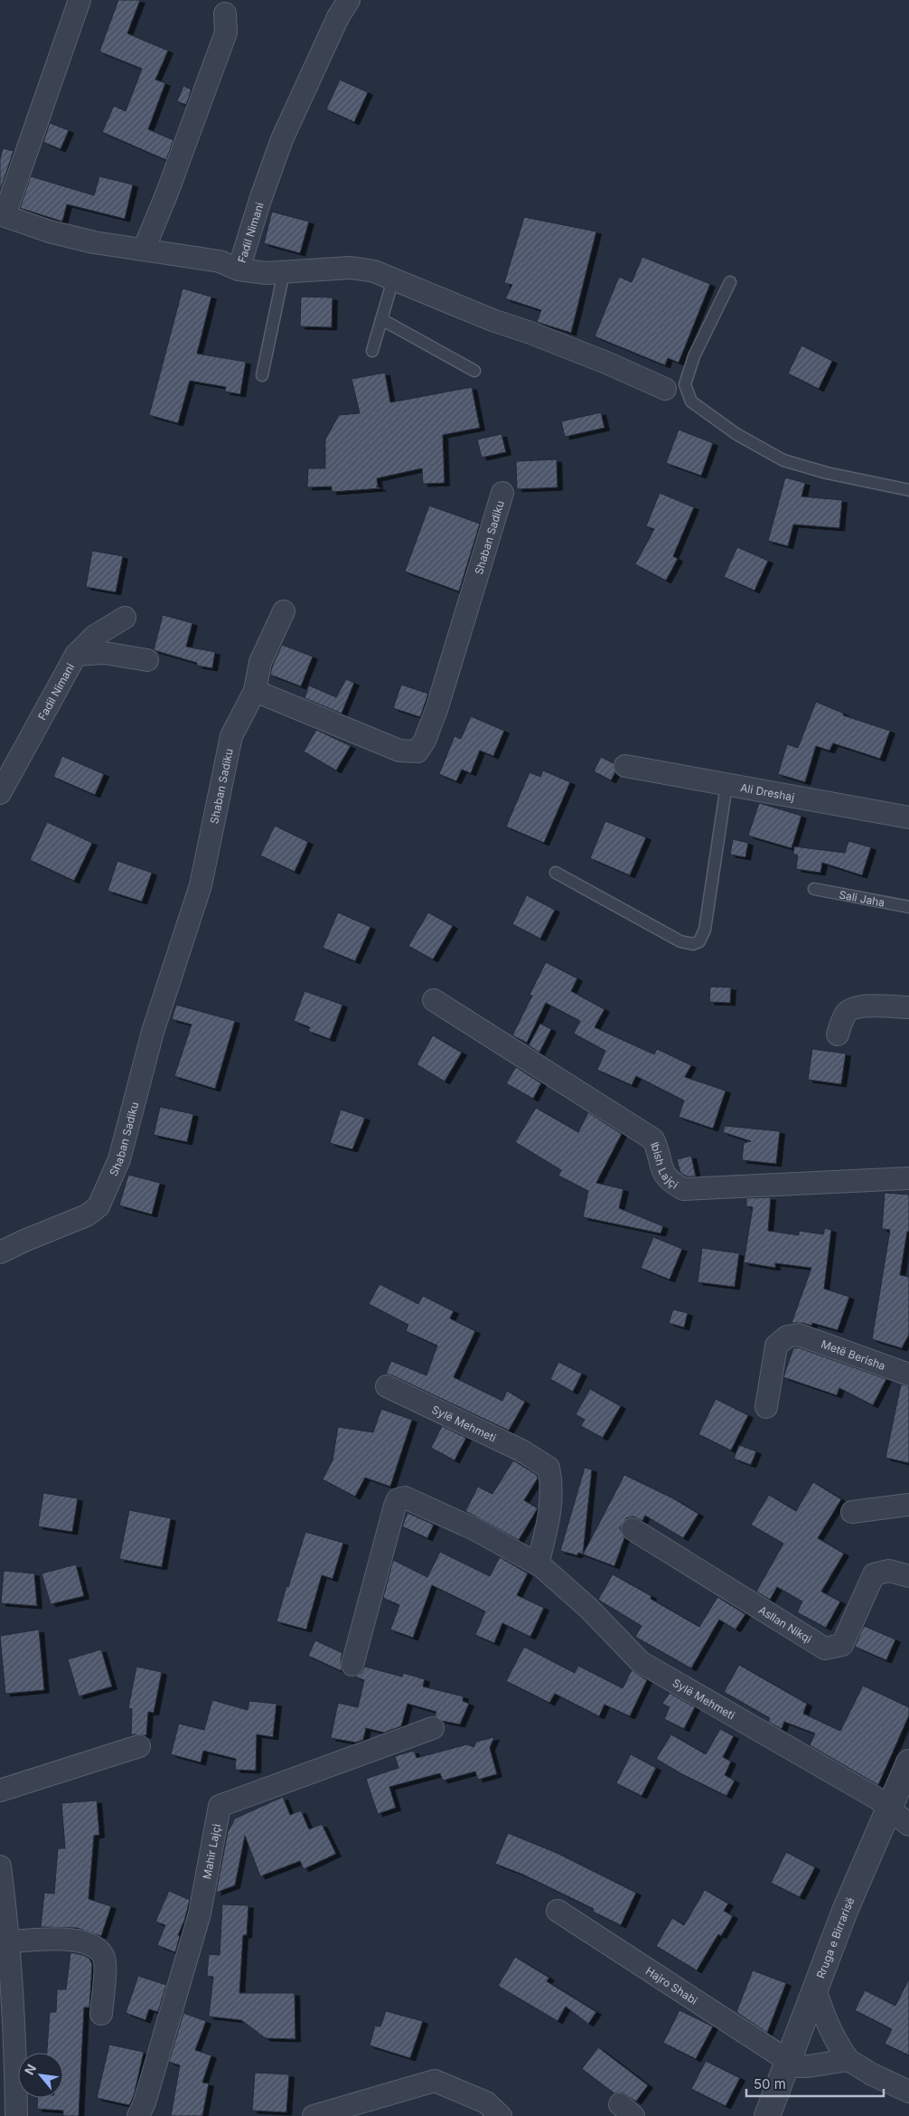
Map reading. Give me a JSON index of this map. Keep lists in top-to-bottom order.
{
  "streets": {
    "street": [
      "Fadil Nimani",
      "Shaban Sadiku",
      "Ali Dreshaj",
      "Ibish Lajçi",
      "Metë Berisha",
      "Sylë Mehmeti",
      "Asllan Nikqi",
      "Mahir Lajçi",
      "Rruga e Birrarisë",
      "Hajro Shabi"
    ],
    "lane": ["Sali Jaha"]
  },
  "crossings": [
    ["Sylë Mehmeti", "Rruga e Birrarisë"],
    ["Rruga e Birrarisë", "Hajro Shabi"]
  ],
  "scale_bar": "50 m",
  "north": "top left"
}
